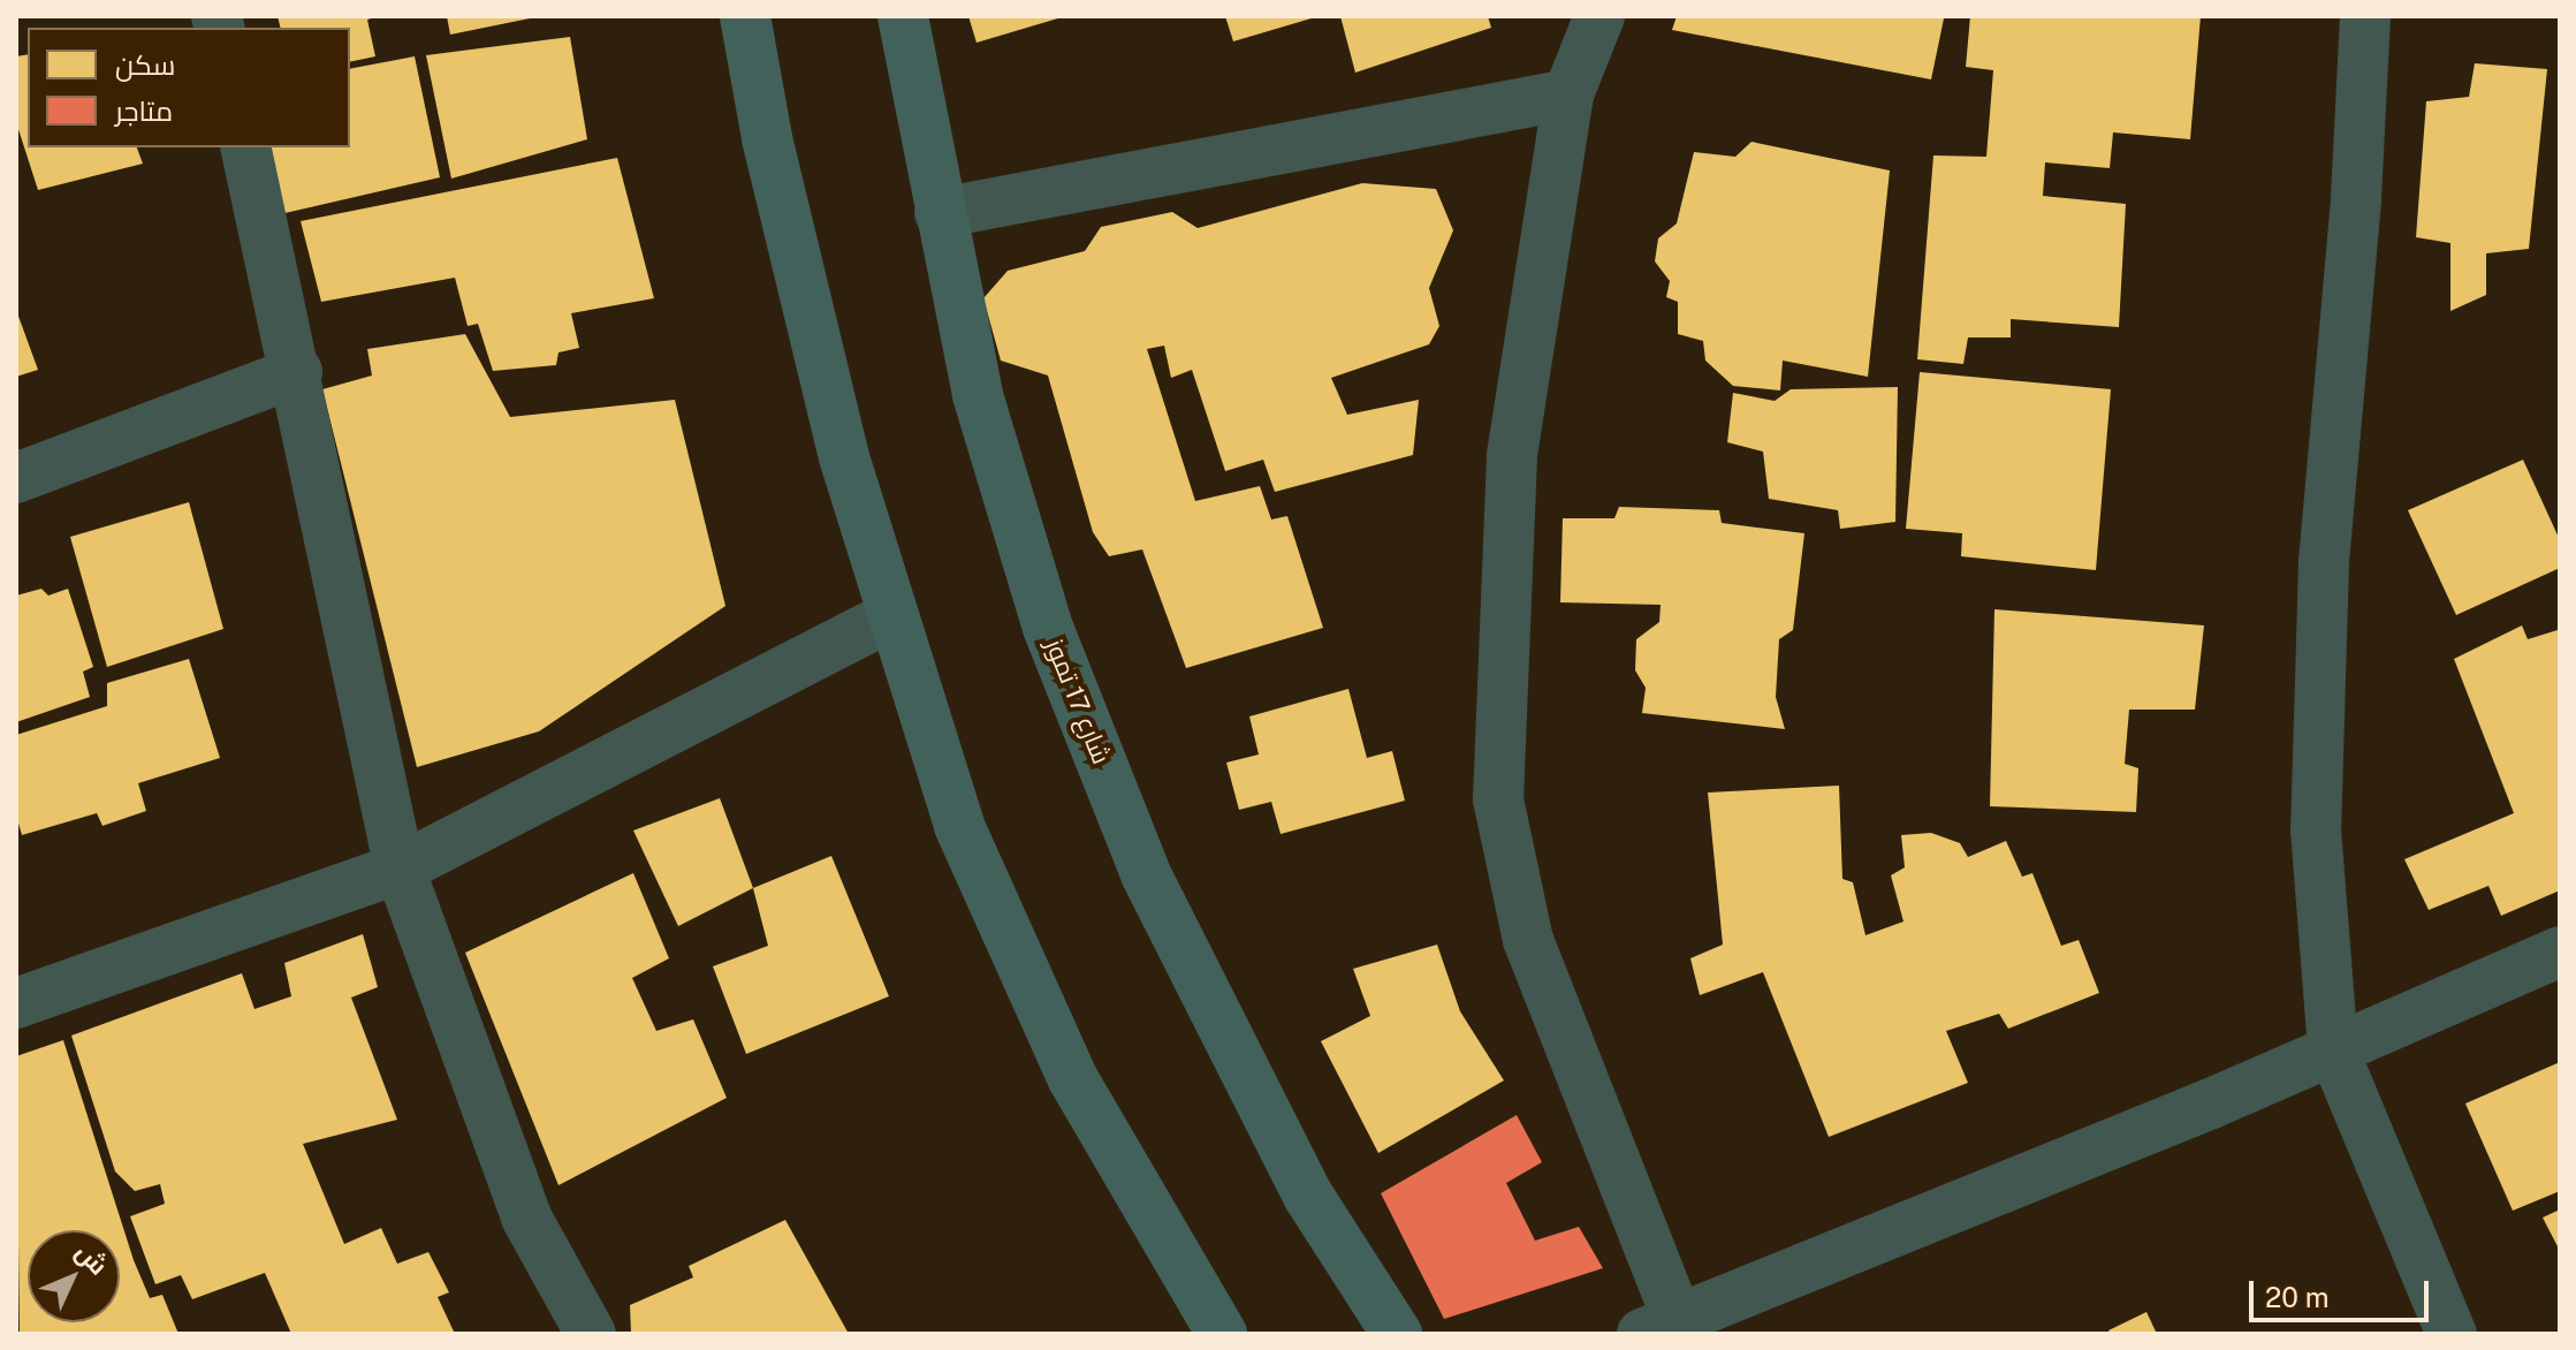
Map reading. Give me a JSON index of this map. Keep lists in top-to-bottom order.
{
  "streets": {
    "main road": ["شارع 17 تموز"]
  },
  "legend": ["سكن", "متاجر"],
  "scale_bar": "20 m",
  "north": "top right"
}
